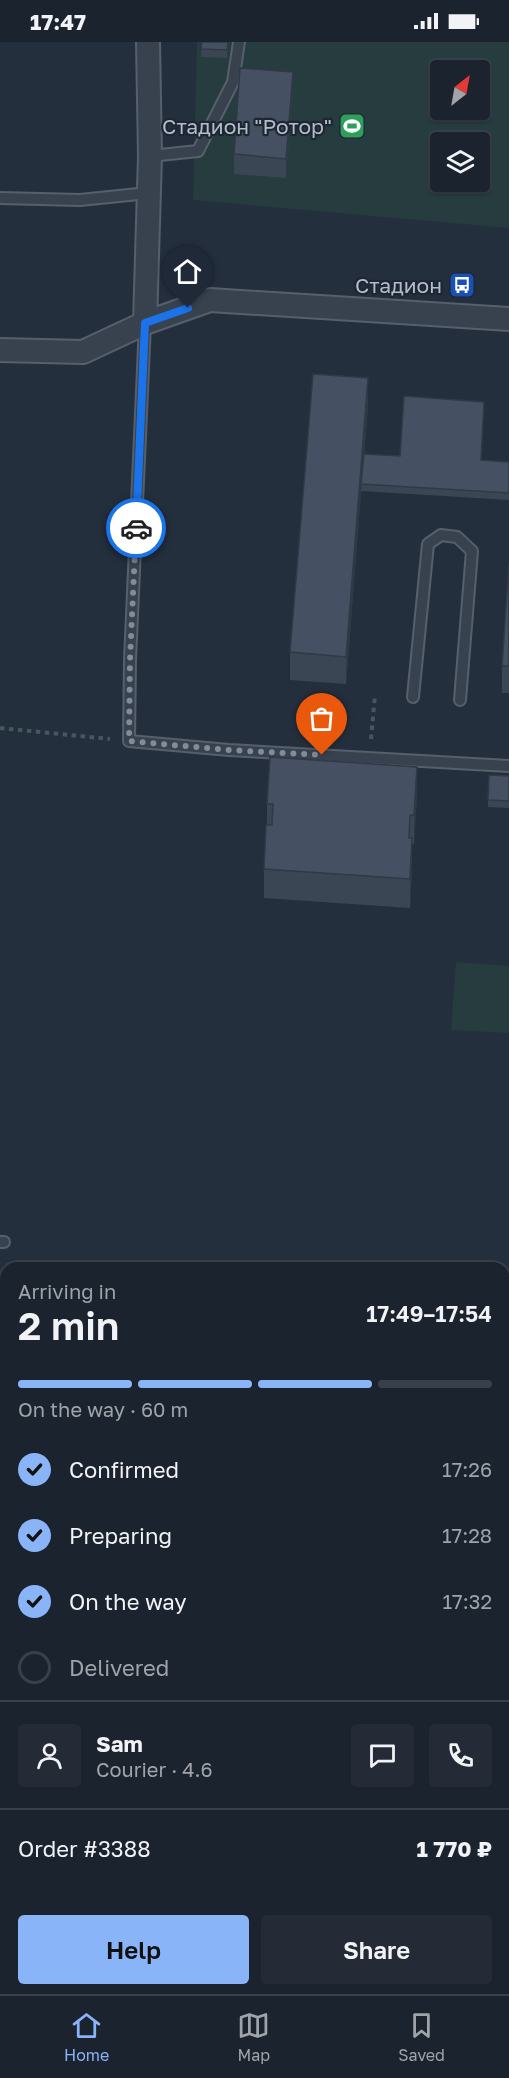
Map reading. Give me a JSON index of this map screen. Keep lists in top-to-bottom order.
{
  "places": {
    "sports": ["Стадион \"Ротор\""],
    "bus stop": ["Стадион"]
  },
  "north": "top right",
  "page": {
    "status": "17:47",
    "heading": ["2 min", "Arriving in", "17:49–17:54"],
    "panel": [
      "Sam",
      "Courier · 4.6",
      "Order #3388",
      "1 770 ₽"
    ],
    "bar": "On the way · 60 m",
    "list": [
      ["Confirmed", "17:26"],
      ["Preparing", "17:28"],
      ["On the way", "17:32"],
      "Delivered"
    ],
    "buttons": ["Help", "Share"],
    "tabs": ["Home", "Map", "Saved"]
  }
}
